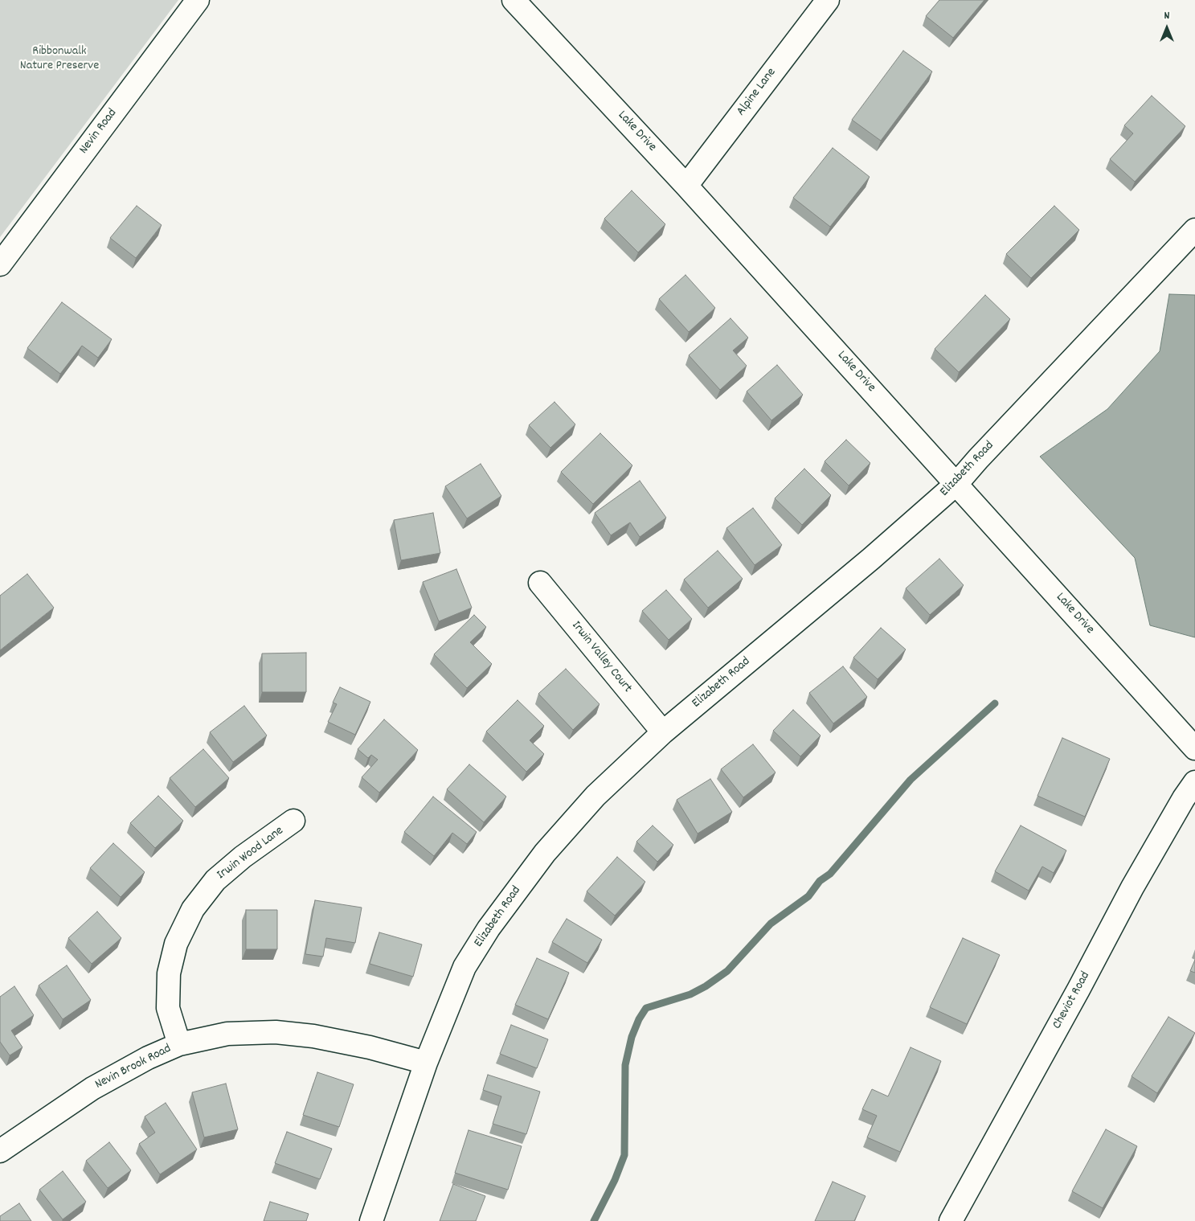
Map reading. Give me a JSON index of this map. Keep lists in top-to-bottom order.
{
  "streets": {
    "street": [
      "Alpine Lane",
      "Nevin Road",
      "Lake Drive",
      "Elizabeth Road",
      "Irwin Valley Court",
      "Irwin Wood Lane",
      "Cheviot Road",
      "Nevin Brook Road"
    ]
  },
  "crossings": [
    ["Alpine Lane", "Lake Drive"],
    ["Lake Drive", "Elizabeth Road"],
    ["Elizabeth Road", "Irwin Valley Court"],
    ["Elizabeth Road", "Nevin Brook Road"],
    ["Irwin Wood Lane", "Nevin Brook Road"]
  ],
  "parks": ["Ribbonwalk Nature Preserve"],
  "north": "top"
}
